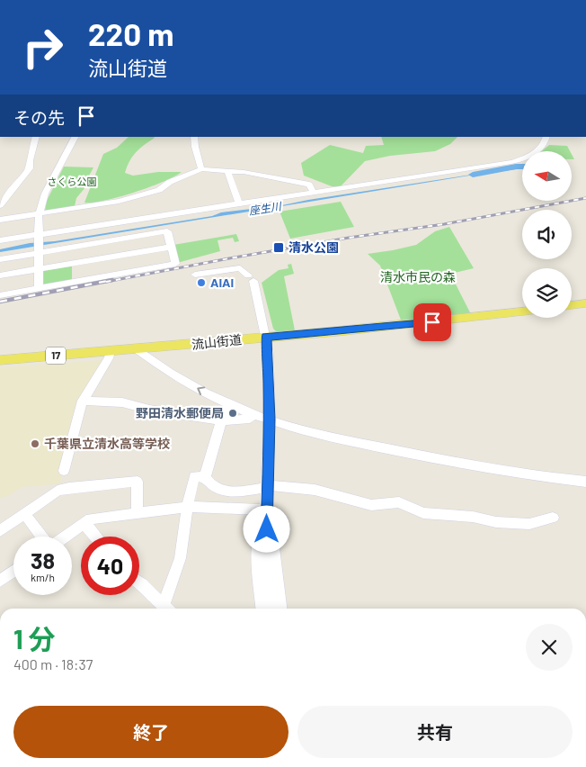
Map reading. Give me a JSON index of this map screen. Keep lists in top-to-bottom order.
{
  "streets": {
    "main road": ["流山街道", "17"]
  },
  "water": ["座生川"],
  "parks": ["さくら公園", "清水市民の森"],
  "places": {
    "transit": ["清水公園"],
    "other": ["AIAI", "野田清水郵便局", "千葉県立清水高等学校"]
  },
  "north": "left",
  "page": {
    "turn": ["220 m", "流山街道"],
    "then": "その先",
    "speed": "38 km/h",
    "limit": "40",
    "heading": ["1 分", "400 m · 18:37"],
    "buttons": ["終了", "共有"]
  }
}
